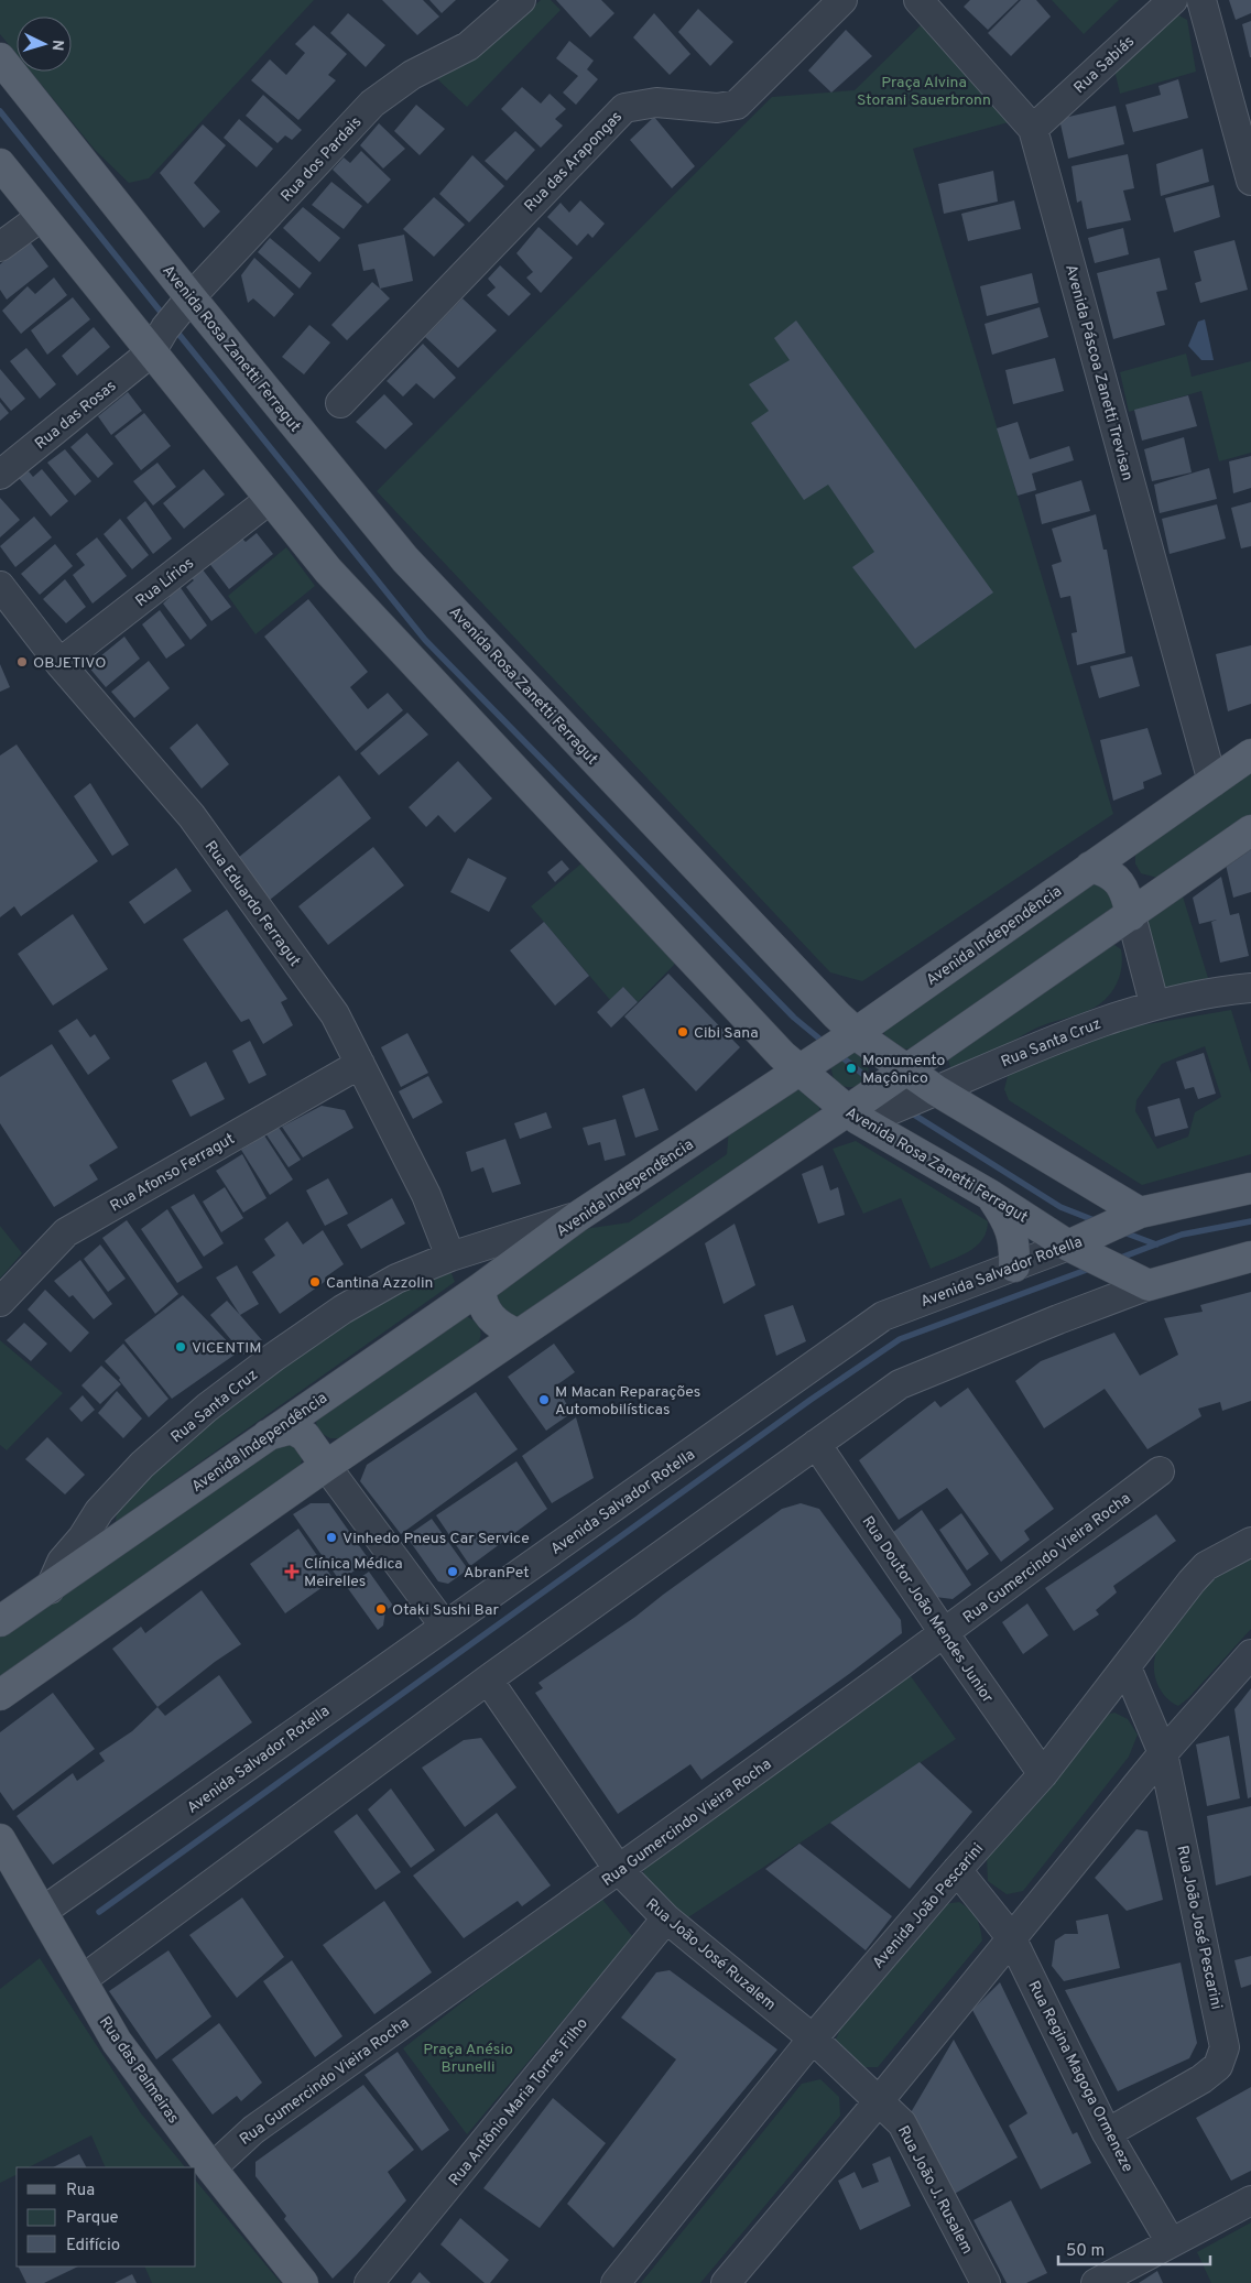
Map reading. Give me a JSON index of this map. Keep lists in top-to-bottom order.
{
  "streets": {
    "main road": [
      "Avenida Rosa Zanetti Ferragut",
      "Avenida Independência",
      "Avenida Salvador Rotella",
      "Rua das Palmeiras"
    ],
    "street": [
      "Rua Sabiás",
      "Rua dos Pardais",
      "Rua das Arapongas",
      "Avenida Páscoa Zanetti Trevisan",
      "Rua das Rosas",
      "Rua Lírios",
      "Rua Eduardo Ferragut",
      "Rua Santa Cruz",
      "Rua Afonso Ferragut",
      "Rua Gumercindo Vieira Rocha",
      "Rua Doutor João Mendes Junior",
      "Avenida João Pescarini",
      "Rua João José Pescarini",
      "Rua João José Ruzalem",
      "Rua Regina Magoga Ormeneze",
      "Rua Antônio Maria Torres Filho",
      "Rua João J. Rusalem"
    ]
  },
  "crossings": [
    ["Rua Sabiás", "Avenida Páscoa Zanetti Trevisan"],
    ["Rua dos Pardais", "Avenida Rosa Zanetti Ferragut"],
    ["Rua dos Pardais", "Rua das Rosas"],
    ["Avenida Rosa Zanetti Ferragut", "Rua das Rosas"],
    ["Avenida Rosa Zanetti Ferragut", "Rua Lírios"],
    ["Avenida Rosa Zanetti Ferragut", "Avenida Independência"],
    ["Avenida Rosa Zanetti Ferragut", "Rua Santa Cruz"],
    ["Avenida Rosa Zanetti Ferragut", "Avenida Salvador Rotella"],
    ["Avenida Páscoa Zanetti Trevisan", "Avenida Independência"],
    ["Rua Lírios", "Rua Eduardo Ferragut"],
    ["Rua Eduardo Ferragut", "Rua Santa Cruz"],
    ["Rua Eduardo Ferragut", "Rua Afonso Ferragut"],
    ["Avenida Independência", "Rua Santa Cruz"],
    ["Avenida Salvador Rotella", "Rua das Palmeiras"],
    ["Rua Gumercindo Vieira Rocha", "Rua Doutor João Mendes Junior"],
    ["Rua Gumercindo Vieira Rocha", "Rua João José Ruzalem"],
    ["Rua Gumercindo Vieira Rocha", "Rua das Palmeiras"],
    ["Rua Doutor João Mendes Junior", "Avenida João Pescarini"],
    ["Avenida João Pescarini", "Rua João José Pescarini"],
    ["Avenida João Pescarini", "Rua João José Ruzalem"],
    ["Avenida João Pescarini", "Rua Regina Magoga Ormeneze"],
    ["Rua João José Pescarini", "Rua Regina Magoga Ormeneze"],
    ["Rua João José Ruzalem", "Rua Antônio Maria Torres Filho"],
    ["Rua João José Ruzalem", "Rua João J. Rusalem"]
  ],
  "parks": ["Praça Alvina Storani Sauerbronn", "Praça Anésio Brunelli"],
  "places": {
    "other": [
      "OBJETIVO",
      "Cibi Sana",
      "Monumento Maçônico",
      "Cantina Azzolin",
      "VICENTIM",
      "M Macan Reparações Automobilísticas",
      "Vinhedo Pneus Car Service",
      "AbranPet",
      "Otaki Sushi Bar"
    ],
    "health": ["Clínica Médica Meirelles"]
  },
  "legend": ["Rua", "Parque", "Edifício"],
  "scale_bar": "50 m",
  "north": "right"
}
